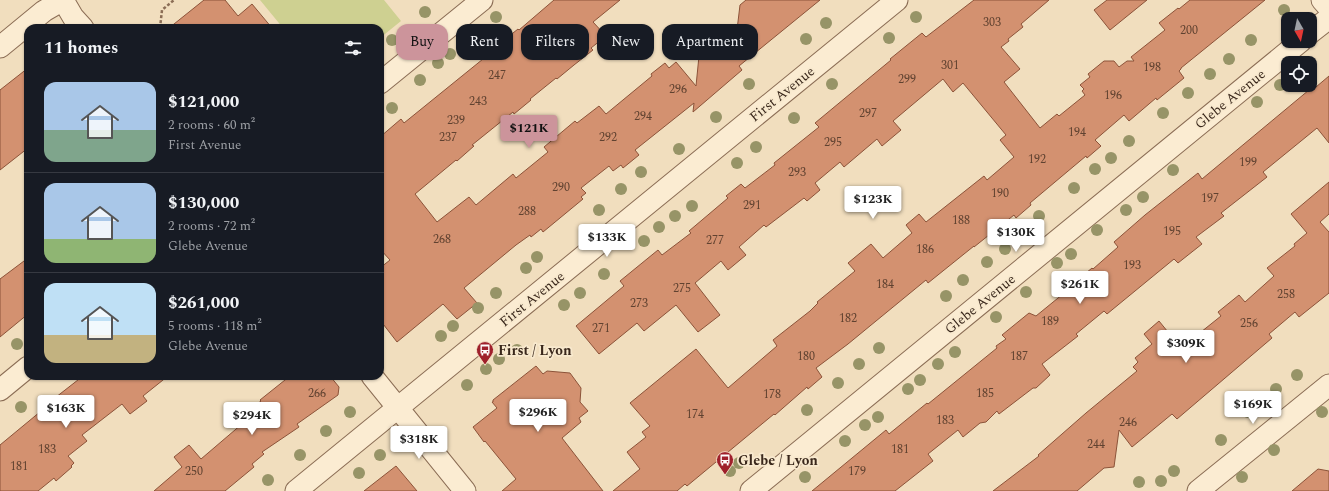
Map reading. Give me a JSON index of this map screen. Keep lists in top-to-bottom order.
{
  "streets": {
    "street": ["First Avenue", "Glebe Avenue"]
  },
  "places": {
    "bus stop": ["First / Lyon", "Glebe / Lyon"]
  },
  "house_numbers": [
    "303",
    "200",
    "301",
    "198",
    "247",
    "299",
    "296",
    "196",
    "243",
    "297",
    "294",
    "239",
    "194",
    "237",
    "292",
    "295",
    "192",
    "199",
    "293",
    "290",
    "190",
    "197",
    "291",
    "288",
    "188",
    "195",
    "268",
    "277",
    "186",
    "193",
    "184",
    "275",
    "258",
    "273",
    "182",
    "189",
    "256",
    "271",
    "180",
    "187",
    "266",
    "185",
    "178",
    "174",
    "183",
    "246",
    "244",
    "183",
    "181",
    "181",
    "250",
    "179"
  ],
  "north": "bottom",
  "page": {
    "chip": [
      "Buy",
      "Rent",
      "Filters",
      "New",
      "Apartment"
    ],
    "heading": "11 homes",
    "list": [
      {
        "name": "$121,000",
        "note": "2 rooms · 60 m² · First Avenue"
      },
      {
        "name": "$130,000",
        "note": "2 rooms · 72 m² · Glebe Avenue"
      },
      {
        "name": "$261,000",
        "note": "5 rooms · 118 m² · Glebe Avenue"
      }
    ],
    "price": [
      "$121K",
      "$123K",
      "$130K",
      "$133K",
      "$261K",
      "$309K",
      "$169K",
      "$163K",
      "$296K",
      "$294K",
      "$318K"
    ]
  }
}
